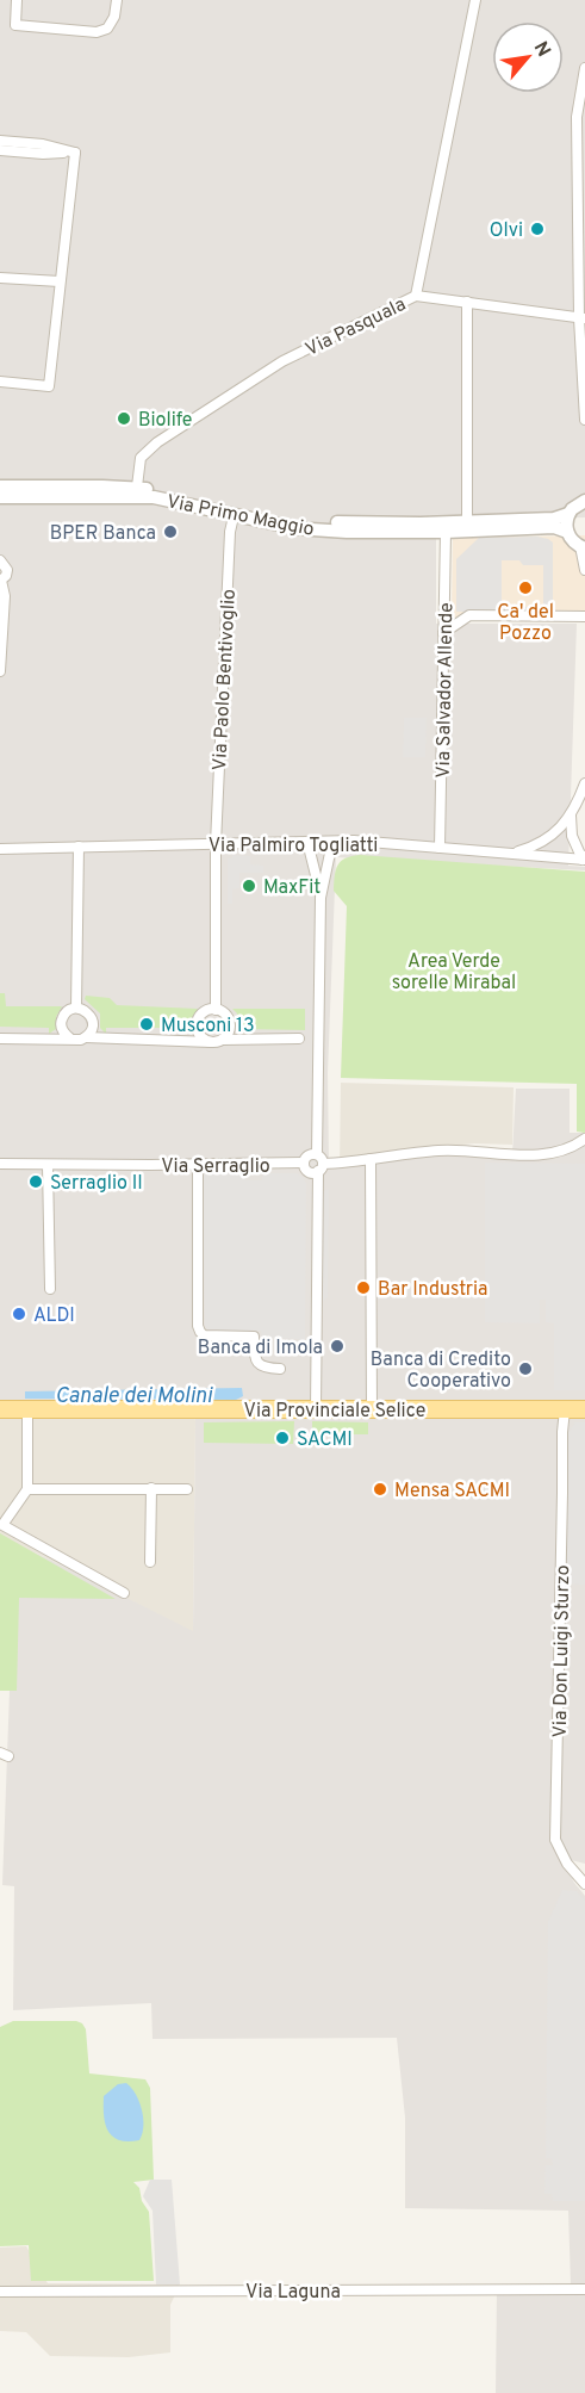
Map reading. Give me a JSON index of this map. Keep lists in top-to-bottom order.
{
  "streets": {
    "main road": ["Via Provinciale Selice"],
    "street": [
      "Via Pasquala",
      "Via Primo Maggio",
      "Via Paolo Bentivoglio",
      "Via Salvador Allende",
      "Via Palmiro Togliatti",
      "Via Serraglio",
      "Via Don Luigi Sturzo",
      "Via Laguna"
    ]
  },
  "crossings": [
    ["Via Pasquala", "Via Primo Maggio"],
    ["Via Primo Maggio", "Via Paolo Bentivoglio"],
    ["Via Primo Maggio", "Via Salvador Allende"],
    ["Via Paolo Bentivoglio", "Via Palmiro Togliatti"],
    ["Via Salvador Allende", "Via Palmiro Togliatti"],
    ["Via Provinciale Selice", "Via Don Luigi Sturzo"]
  ],
  "water": ["Canale dei Molini"],
  "parks": ["Area Verde sorelle Mirabal"],
  "places": [
    "Olvi",
    "Biolife",
    "BPER Banca",
    "Ca' del Pozzo",
    "MaxFit",
    "Musconi 13",
    "Serraglio II",
    "Bar Industria",
    "ALDI",
    "Banca di Imola",
    "Banca di Credito Cooperativo",
    "SACMI",
    "Mensa SACMI"
  ],
  "north": "top right"
}
